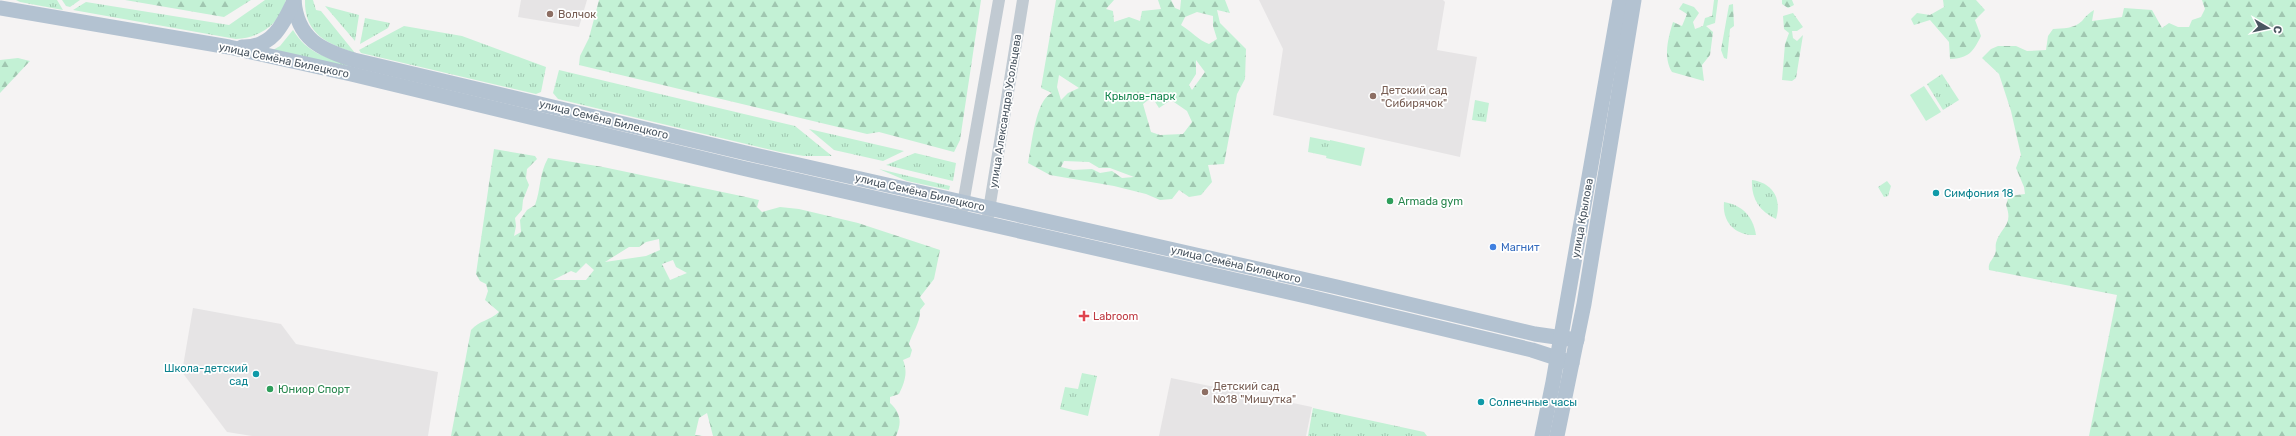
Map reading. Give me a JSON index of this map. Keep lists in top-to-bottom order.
{
  "streets": {
    "main road": ["улица Семёна Билецкого", "улица Крылова"],
    "street": ["улица Александра Усольцева"]
  },
  "crossings": [
    ["улица Семёна Билецкого", "улица Александра Усольцева"],
    ["улица Семёна Билецкого", "улица Крылова"]
  ],
  "parks": ["Крылов-парк"],
  "places": {
    "other": [
      "Волчок",
      "Детский сад \"Сибирячок\"",
      "Симфония 18",
      "Armada gym",
      "Магнит",
      "Школа-детский сад",
      "Юниор Спорт",
      "Детский сад №18 \"Мишутка\"",
      "Солнечные часы"
    ],
    "health": ["Labroom"]
  },
  "north": "right"
}
